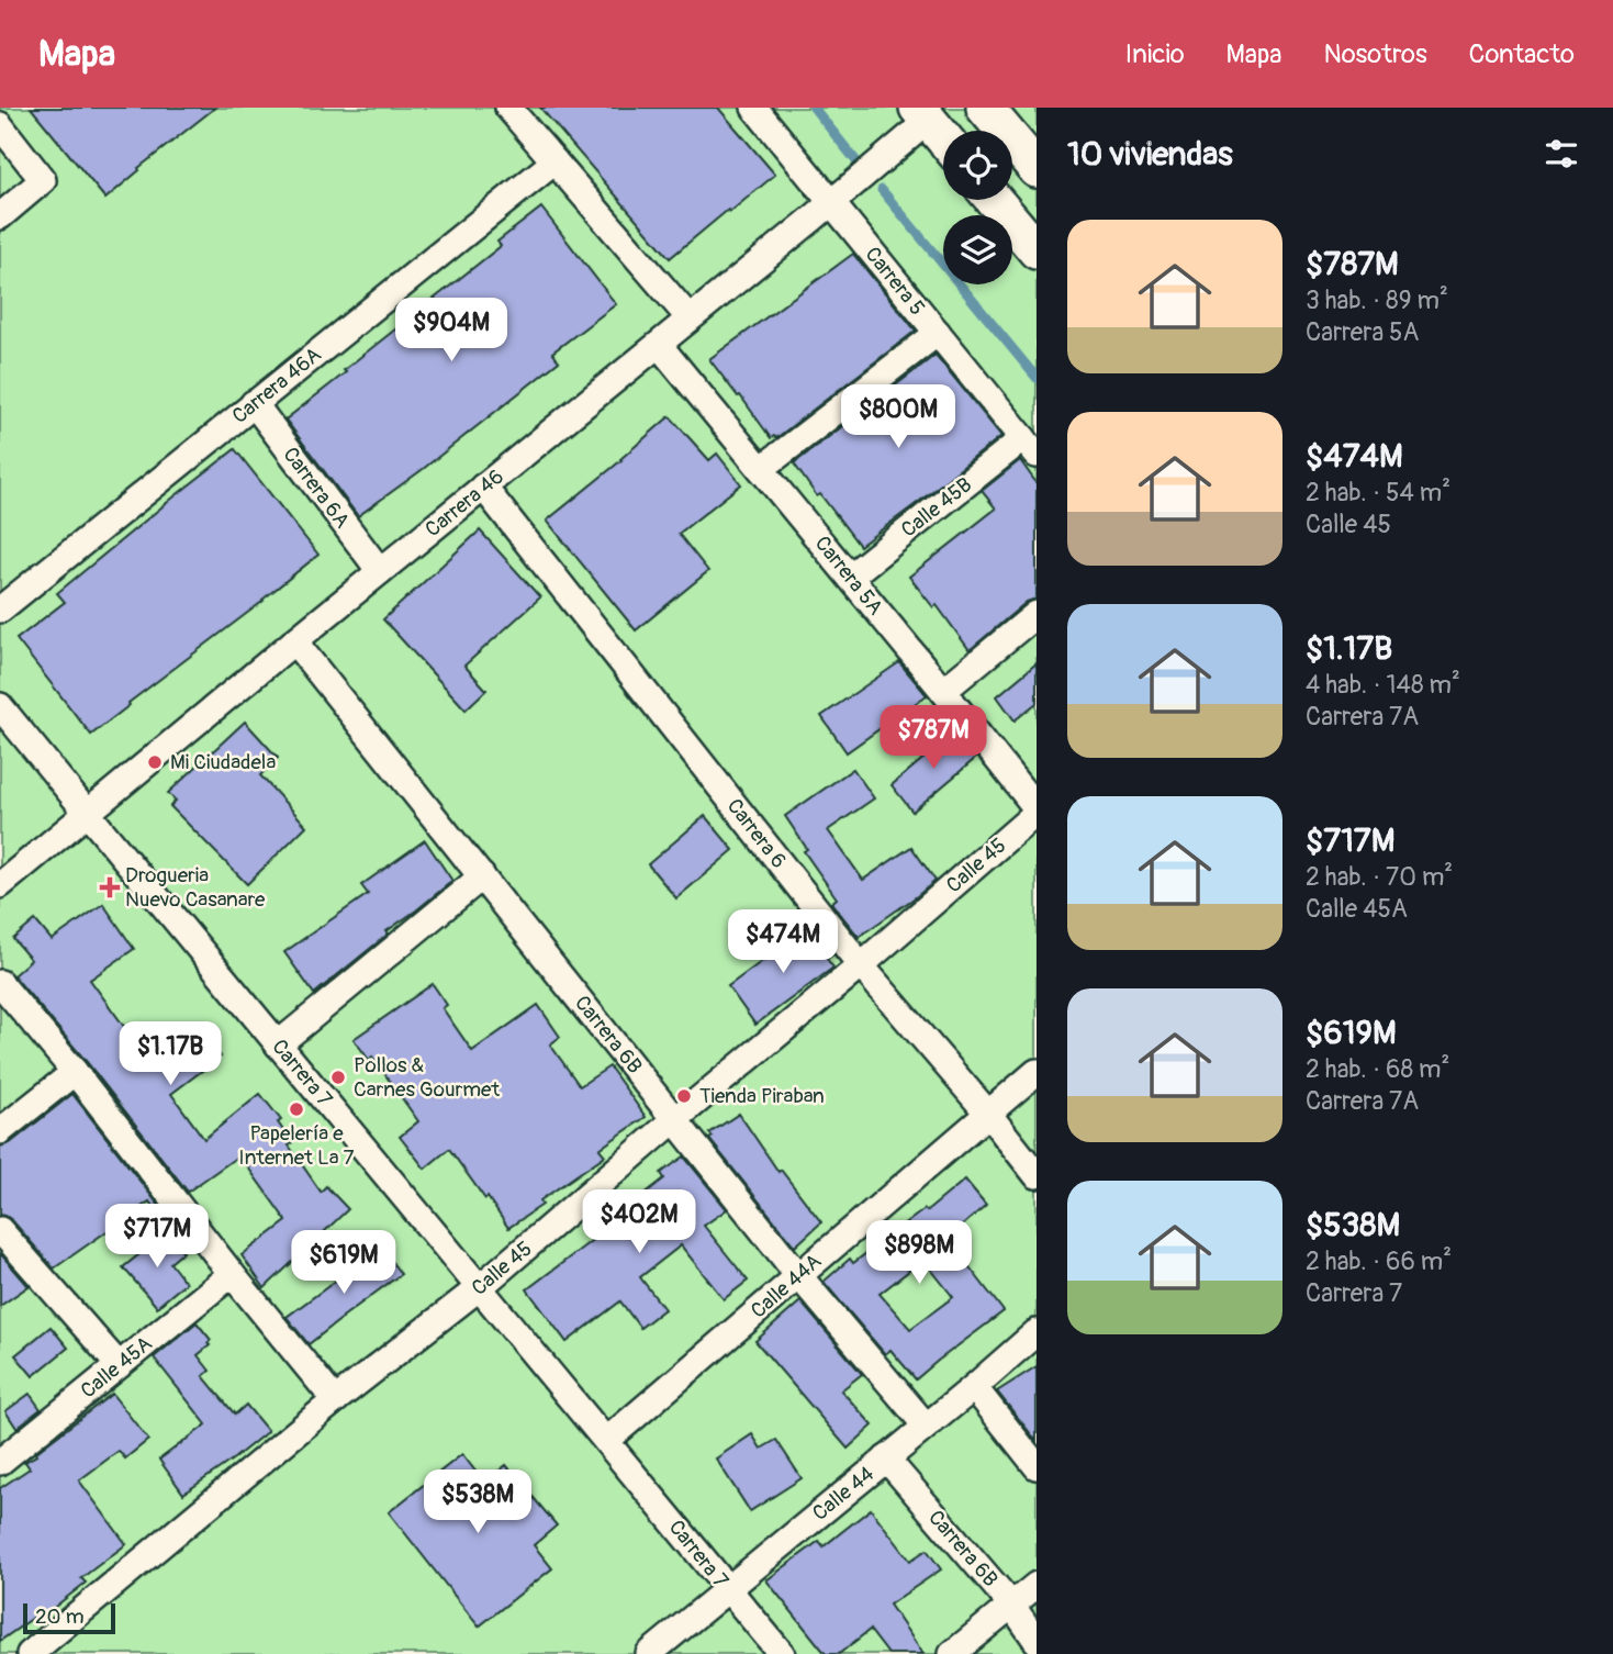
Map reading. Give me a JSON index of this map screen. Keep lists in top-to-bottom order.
{
  "streets": {
    "street": [
      "Carrera 5",
      "Carrera 46A",
      "Carrera 6A",
      "Carrera 46",
      "Calle 45B",
      "Carrera 5A",
      "Carrera 6",
      "Calle 45",
      "Carrera 6B",
      "Carrera 7",
      "Calle 44A",
      "Calle 45A",
      "Calle 44"
    ]
  },
  "crossings": [
    ["Carrera 5", "Carrera 46"],
    ["Carrera 5", "Calle 45B"],
    ["Carrera 46A", "Carrera 6A"],
    ["Carrera 6A", "Carrera 46"],
    ["Carrera 46", "Carrera 5A"],
    ["Carrera 46", "Carrera 6"],
    ["Carrera 46", "Carrera 6B"],
    ["Carrera 46", "Carrera 7"],
    ["Calle 45B", "Carrera 5A"],
    ["Carrera 5A", "Calle 45"],
    ["Carrera 6", "Calle 45"],
    ["Carrera 6", "Calle 44A"],
    ["Calle 45", "Carrera 6B"],
    ["Calle 45", "Carrera 7"],
    ["Carrera 6B", "Calle 44A"],
    ["Carrera 6B", "Calle 44"],
    ["Carrera 7", "Calle 44A"],
    ["Carrera 7", "Calle 44"]
  ],
  "places": {
    "other": [
      "Mi Ciudadela",
      "Pollos & Carnes Gourmet",
      "Tienda Piraban",
      "Papelería e Internet La 7"
    ],
    "health": ["Drogueria Nuevo Casanare"]
  },
  "scale_bar": "20 m",
  "page": {
    "header": "Mapa",
    "nav": [
      "Inicio",
      "Mapa",
      "Nosotros",
      "Contacto"
    ],
    "heading": "10 viviendas",
    "list": [
      {
        "name": "$787M",
        "note": "3 hab. · 89 m² · Carrera 5A"
      },
      {
        "name": "$474M",
        "note": "2 hab. · 54 m² · Calle 45"
      },
      {
        "name": "$1.17B",
        "note": "4 hab. · 148 m² · Carrera 7A"
      },
      {
        "name": "$717M",
        "note": "2 hab. · 70 m² · Calle 45A"
      },
      {
        "name": "$619M",
        "note": "2 hab. · 68 m² · Carrera 7A"
      },
      {
        "name": "$538M",
        "note": "2 hab. · 66 m² · Carrera 7"
      }
    ],
    "price": [
      "$904M",
      "$800M",
      "$787M",
      "$474M",
      "$1.17B",
      "$402M",
      "$717M",
      "$898M",
      "$619M",
      "$538M"
    ],
    "scale": "20 m"
  }
}
